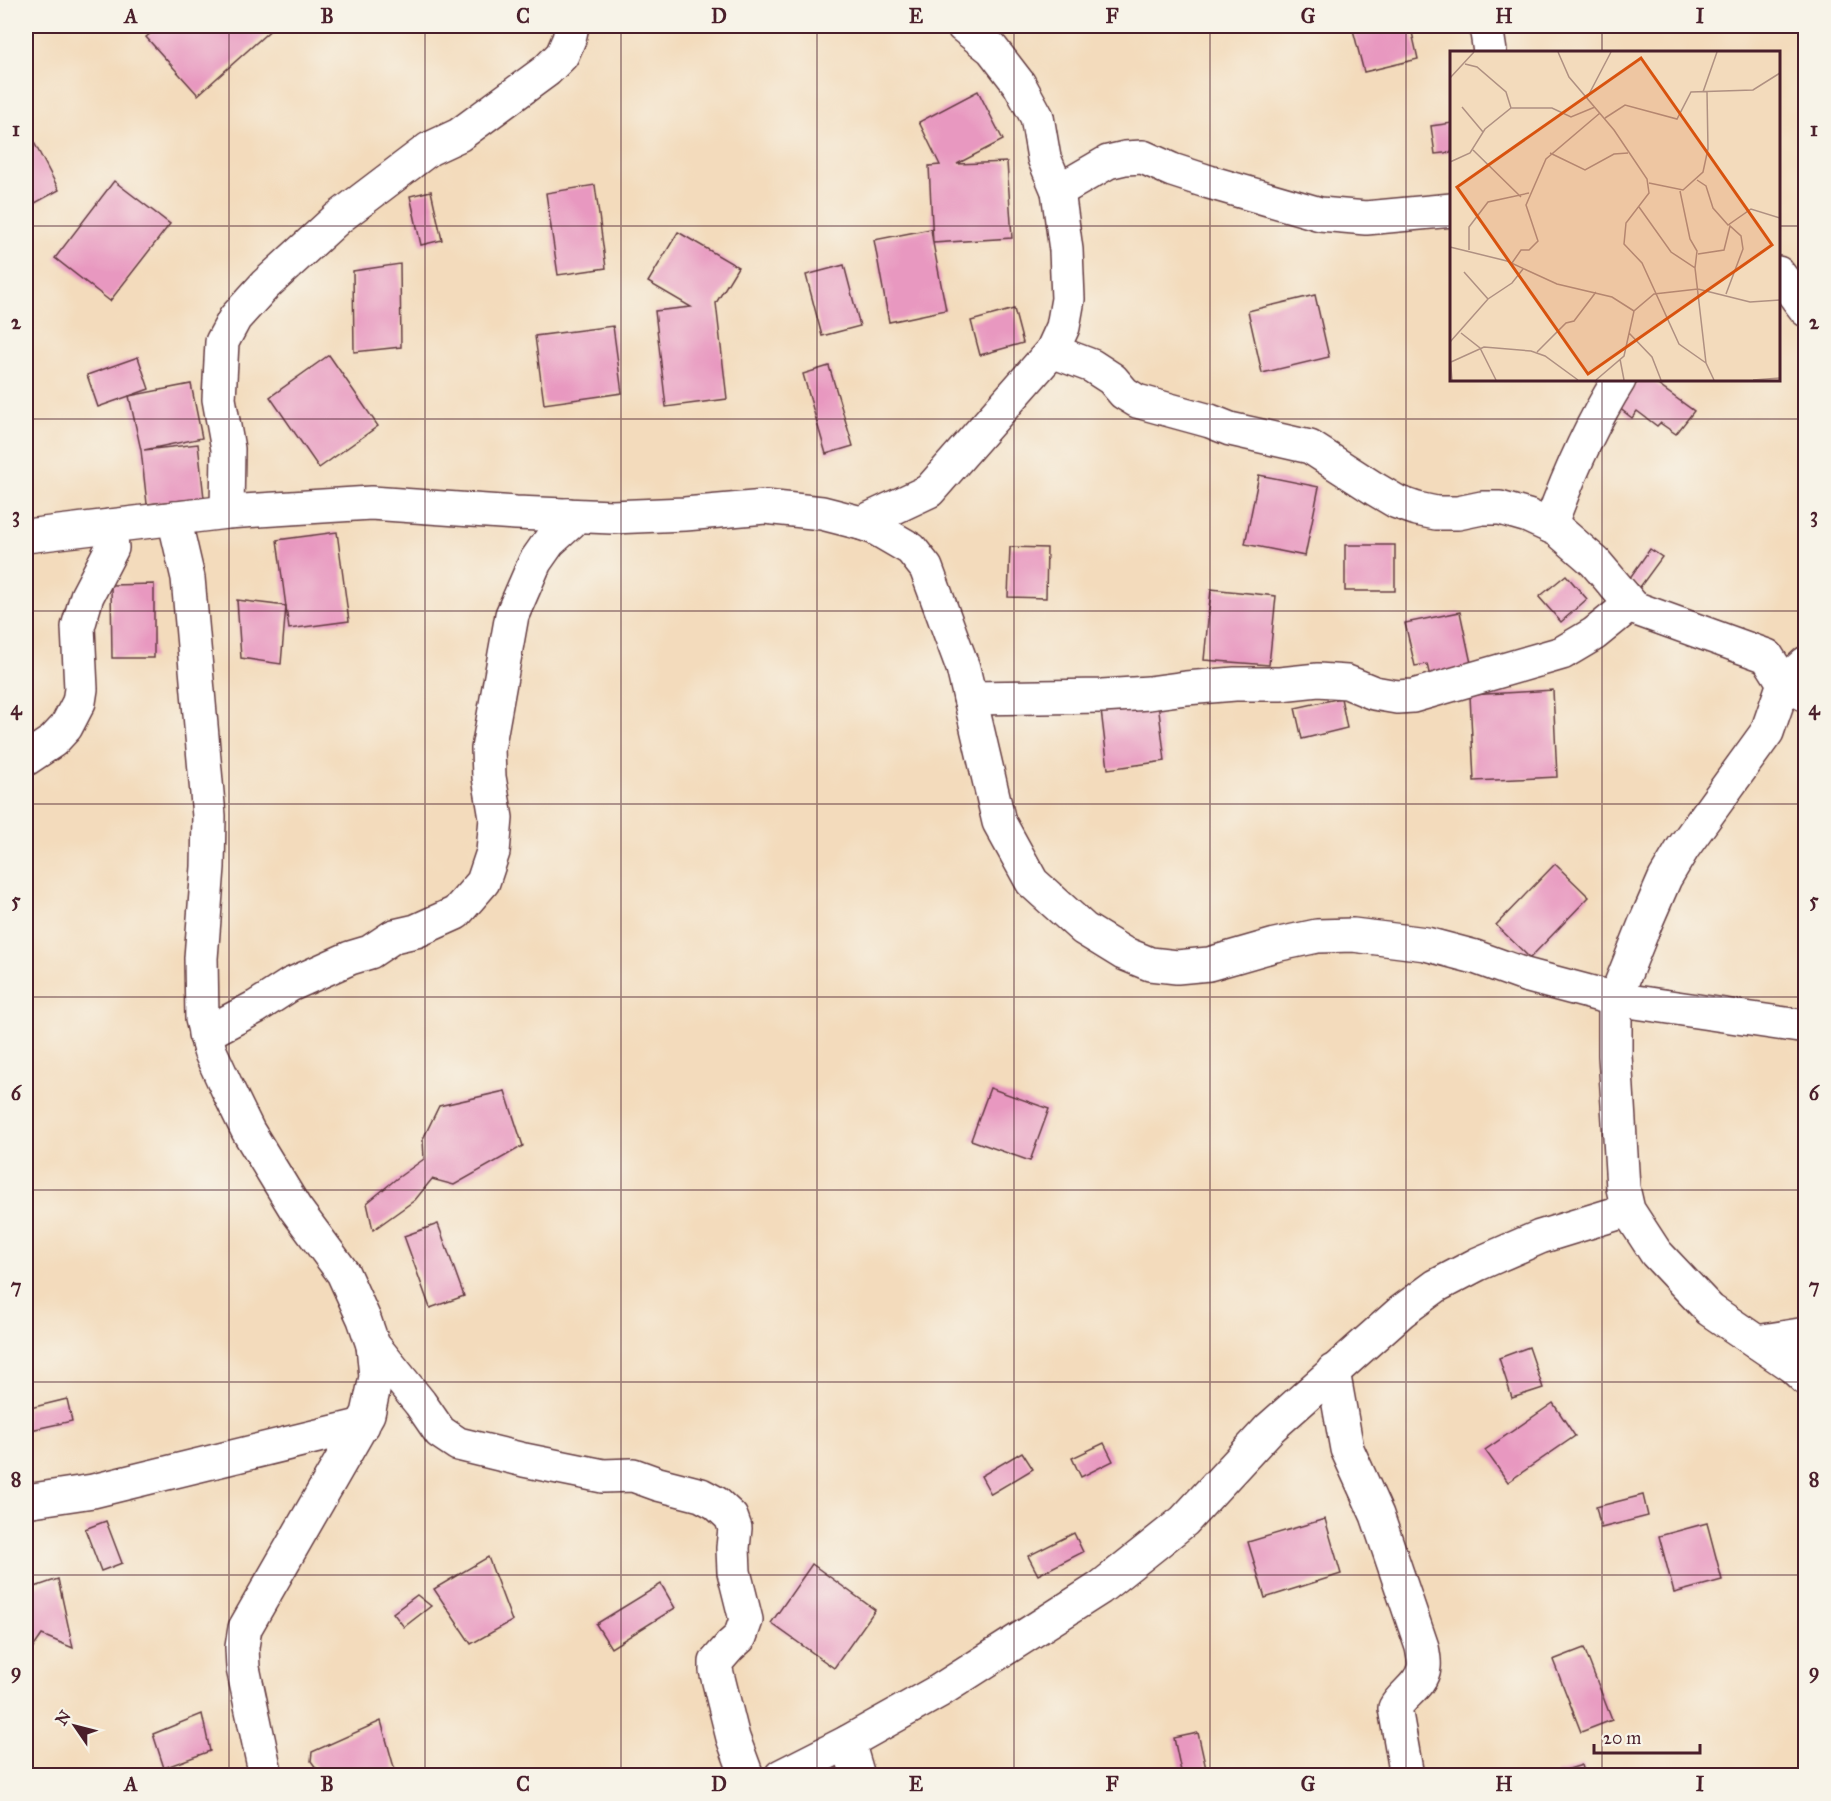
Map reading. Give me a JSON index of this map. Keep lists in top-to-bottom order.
{
  "scale_bar": "20 m",
  "north": "top left",
  "grid": {
    "columns": [
      "A",
      "B",
      "C",
      "D",
      "E",
      "F",
      "G",
      "H",
      "I"
    ],
    "rows": [
      "1",
      "2",
      "3",
      "4",
      "5",
      "6",
      "7",
      "8",
      "9"
    ]
  }
}
